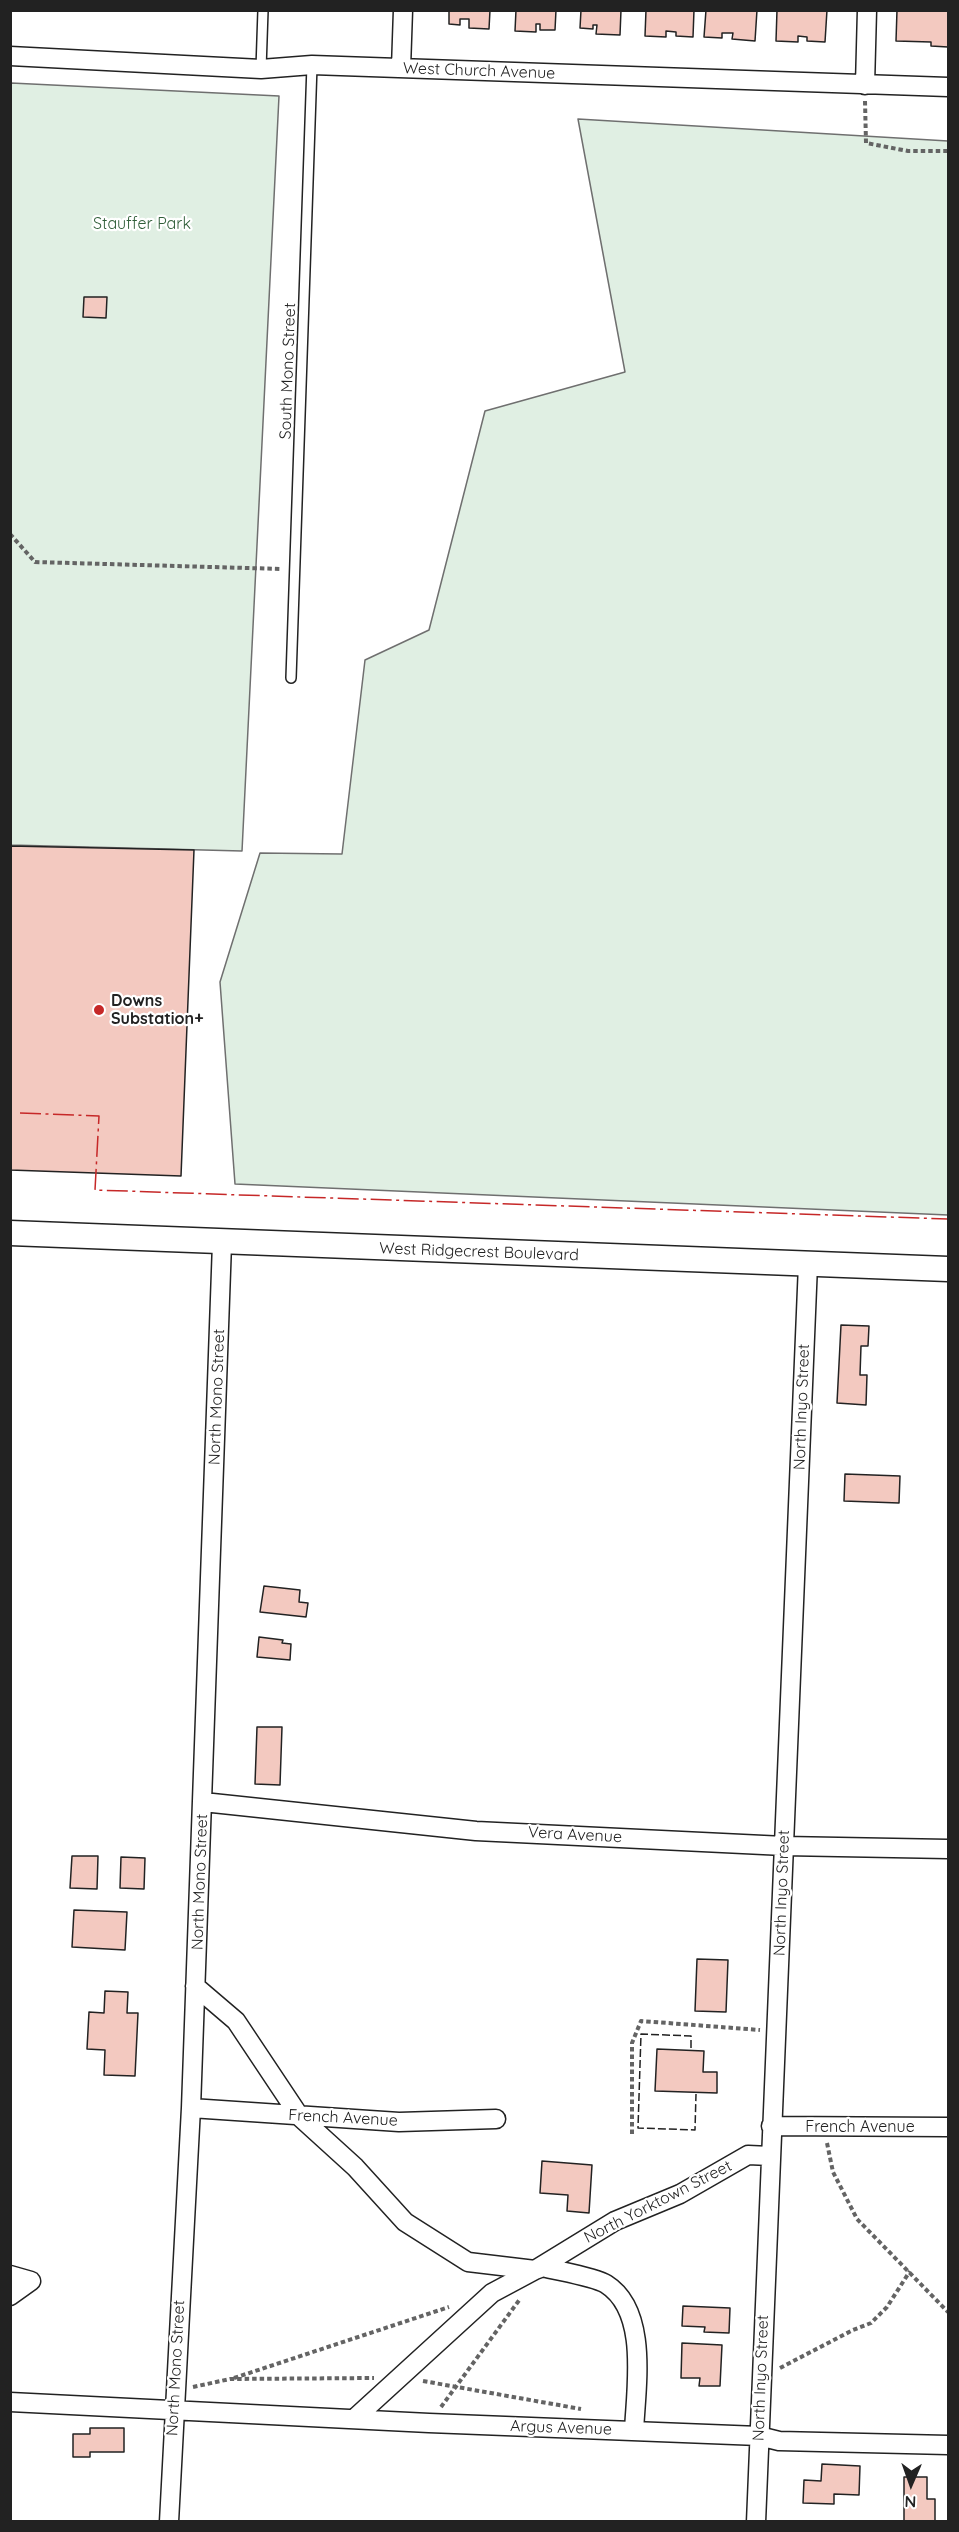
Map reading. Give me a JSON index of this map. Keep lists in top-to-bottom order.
{
  "streets": {
    "street": [
      "West Church Avenue",
      "West Ridgecrest Boulevard",
      "North Mono Street",
      "North Inyo Street",
      "Vera Avenue",
      "French Avenue",
      "North Yorktown Street",
      "Argus Avenue"
    ],
    "lane": ["South Mono Street"]
  },
  "crossings": [
    ["West Church Avenue", "South Mono Street"],
    ["West Ridgecrest Boulevard", "North Mono Street"],
    ["West Ridgecrest Boulevard", "North Inyo Street"],
    ["North Mono Street", "Vera Avenue"],
    ["North Mono Street", "French Avenue"],
    ["North Mono Street", "Argus Avenue"],
    ["North Inyo Street", "Vera Avenue"],
    ["North Inyo Street", "French Avenue"],
    ["North Inyo Street", "North Yorktown Street"],
    ["North Inyo Street", "Argus Avenue"],
    ["North Yorktown Street", "Argus Avenue"]
  ],
  "parks": ["Stauffer Park"],
  "places": ["Downs Substation+"],
  "north": "bottom"
}
